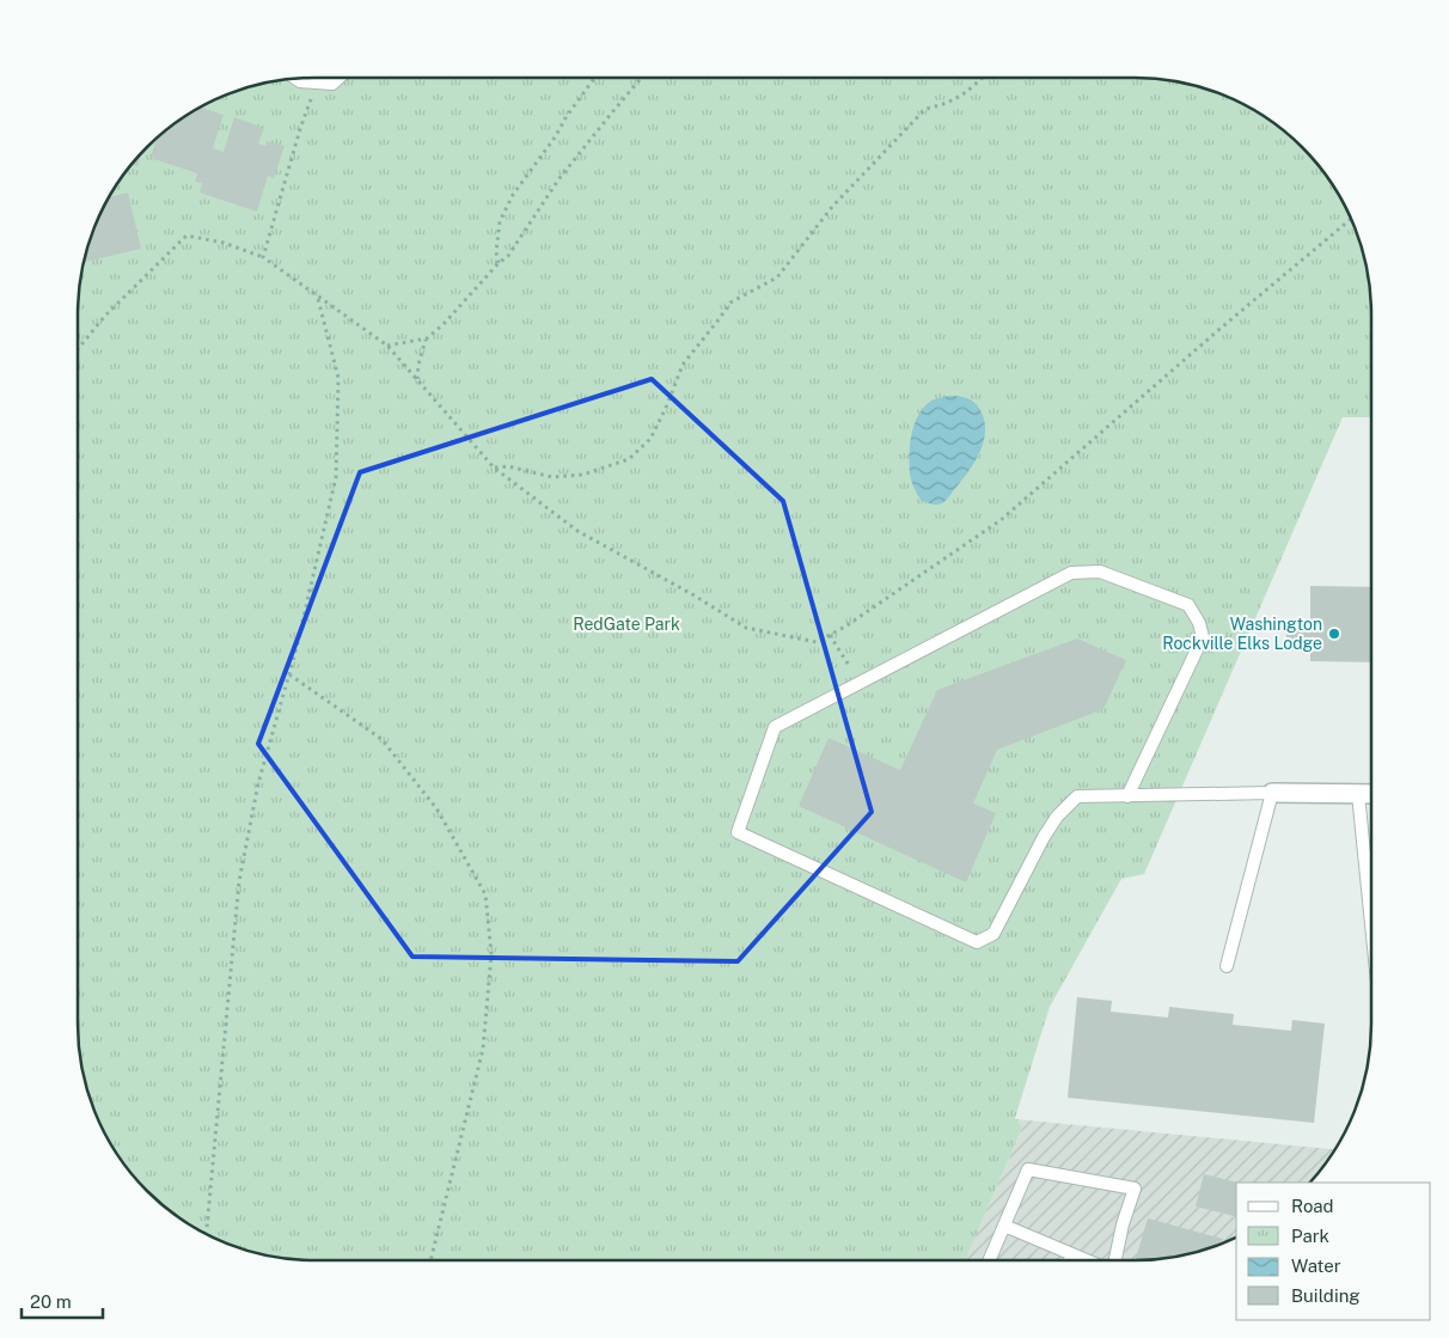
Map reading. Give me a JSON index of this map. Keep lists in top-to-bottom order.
{
  "parks": ["RedGate Park"],
  "places": ["Washington Rockville Elks Lodge"],
  "legend": [
    "Road",
    "Park",
    "Water",
    "Building"
  ],
  "scale_bar": "20 m"
}
